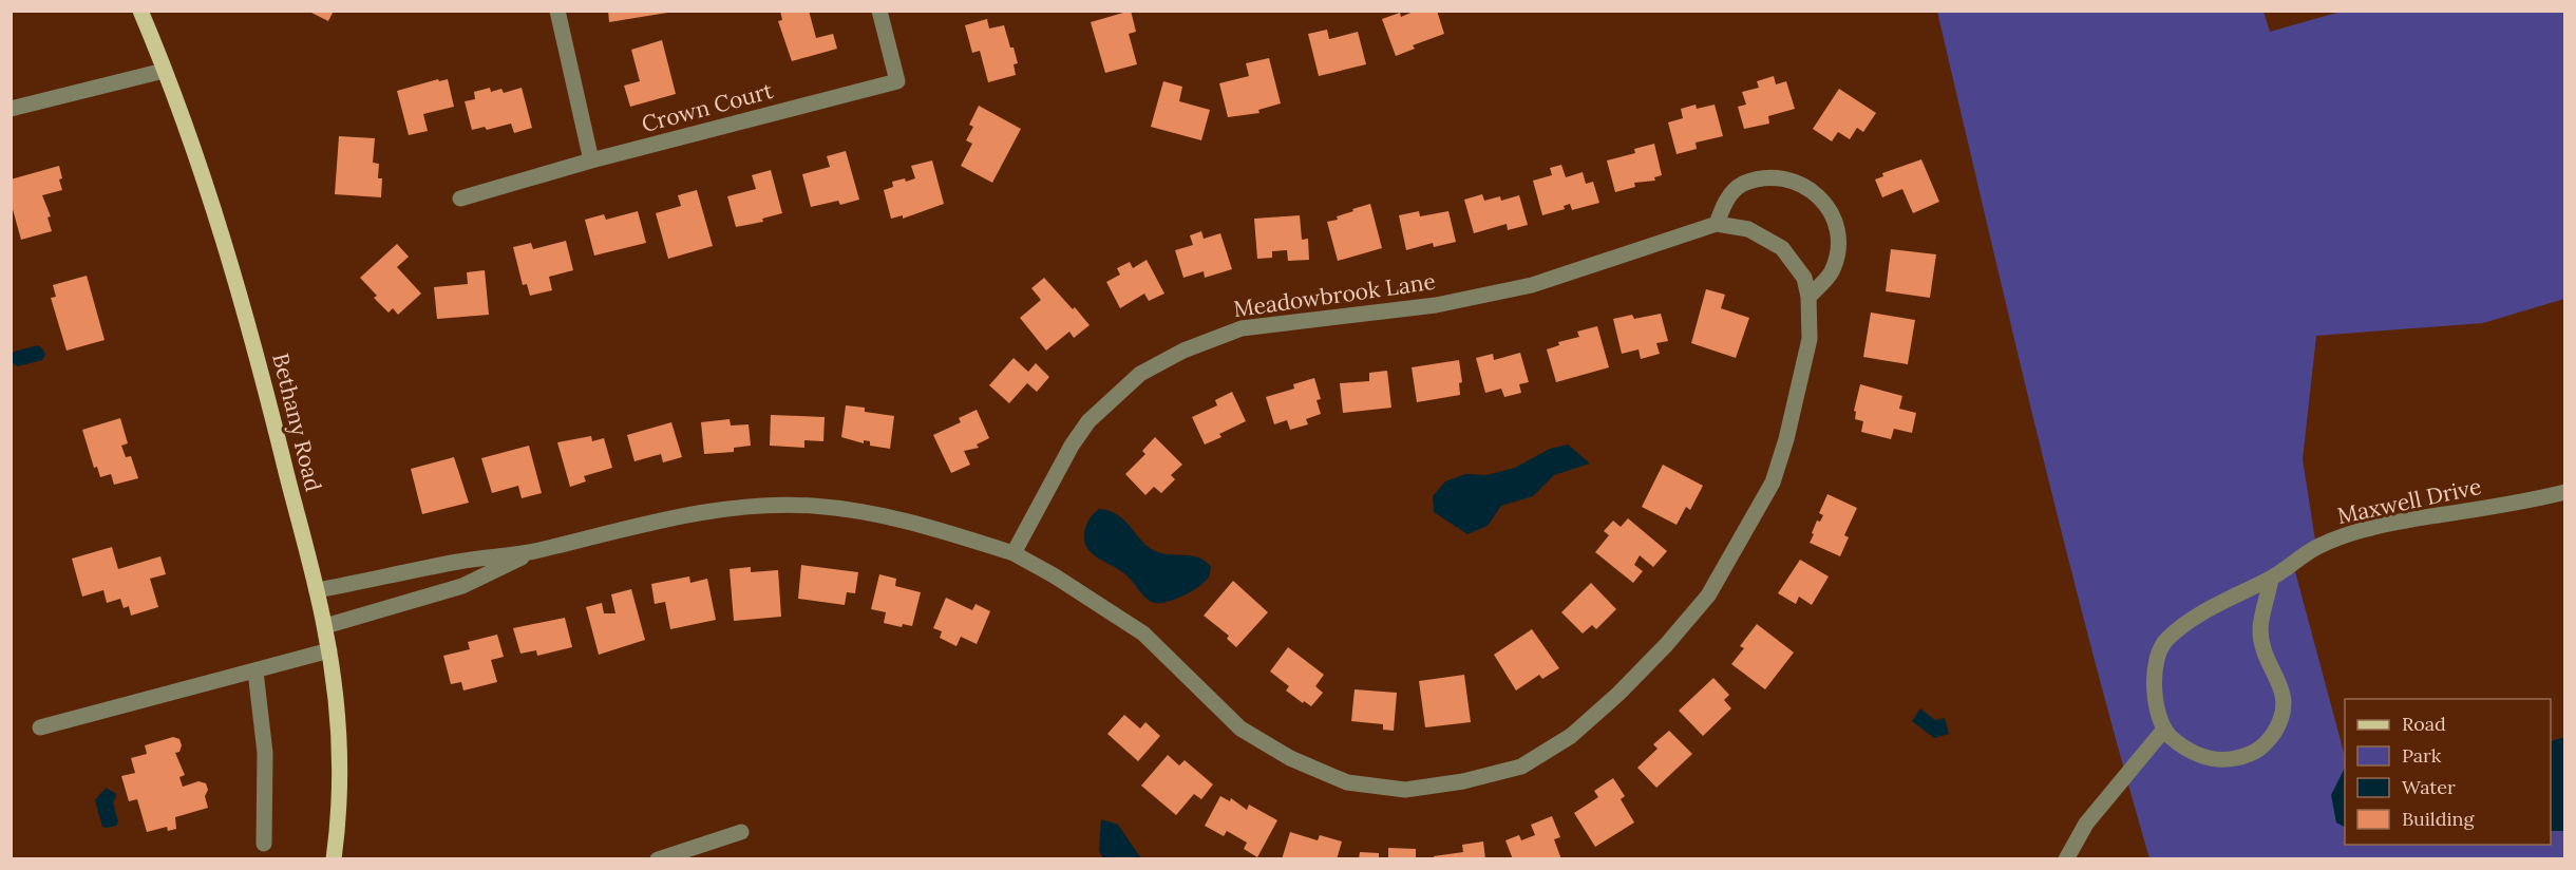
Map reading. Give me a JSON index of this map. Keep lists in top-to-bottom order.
{
  "streets": {
    "main road": ["Bethany Road"],
    "street": ["Crown Court", "Meadowbrook Lane", "Maxwell Drive"]
  },
  "crossings": [
    ["Meadowbrook Lane", "Bethany Road"]
  ],
  "legend": [
    "Road",
    "Park",
    "Water",
    "Building"
  ]
}
